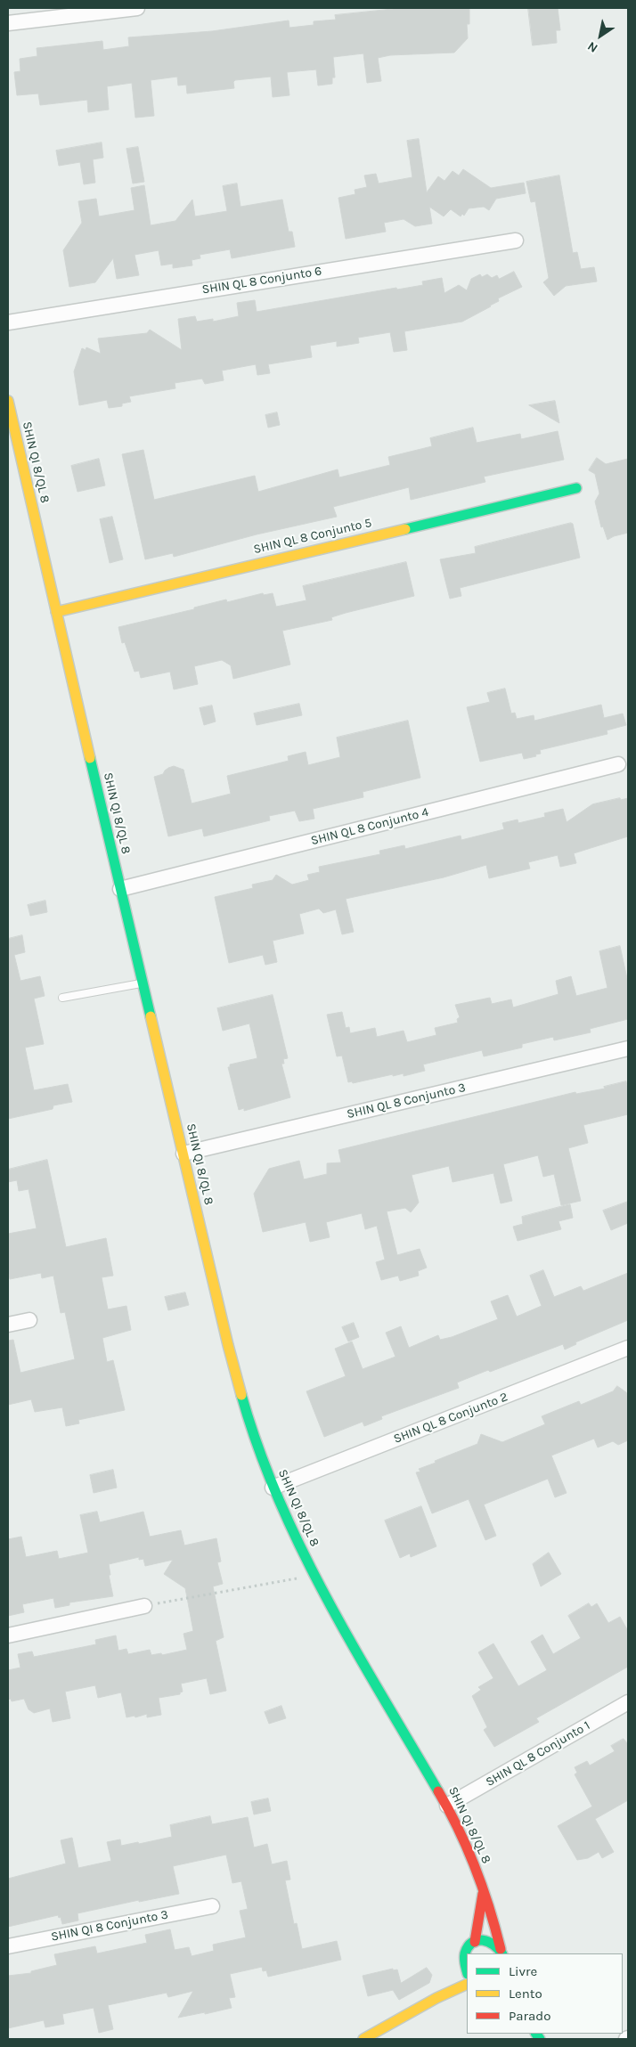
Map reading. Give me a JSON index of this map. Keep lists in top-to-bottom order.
{
  "streets": {
    "street": [
      "SHIN QL 8 Conjunto 6",
      "SHIN QI 8/QL 8",
      "SHIN QL 8 Conjunto 5",
      "SHIN QL 8 Conjunto 4",
      "SHIN QL 8 Conjunto 3",
      "SHIN QL 8 Conjunto 2",
      "SHIN QL 8 Conjunto 1",
      "SHIN QI 8 Conjunto 3"
    ]
  },
  "crossings": [
    ["SHIN QI 8/QL 8", "SHIN QL 8 Conjunto 5"],
    ["SHIN QI 8/QL 8", "SHIN QL 8 Conjunto 4"],
    ["SHIN QI 8/QL 8", "SHIN QL 8 Conjunto 3"],
    ["SHIN QI 8/QL 8", "SHIN QL 8 Conjunto 2"],
    ["SHIN QI 8/QL 8", "SHIN QL 8 Conjunto 1"]
  ],
  "legend": ["Livre", "Lento", "Parado"],
  "north": "bottom left"
}
